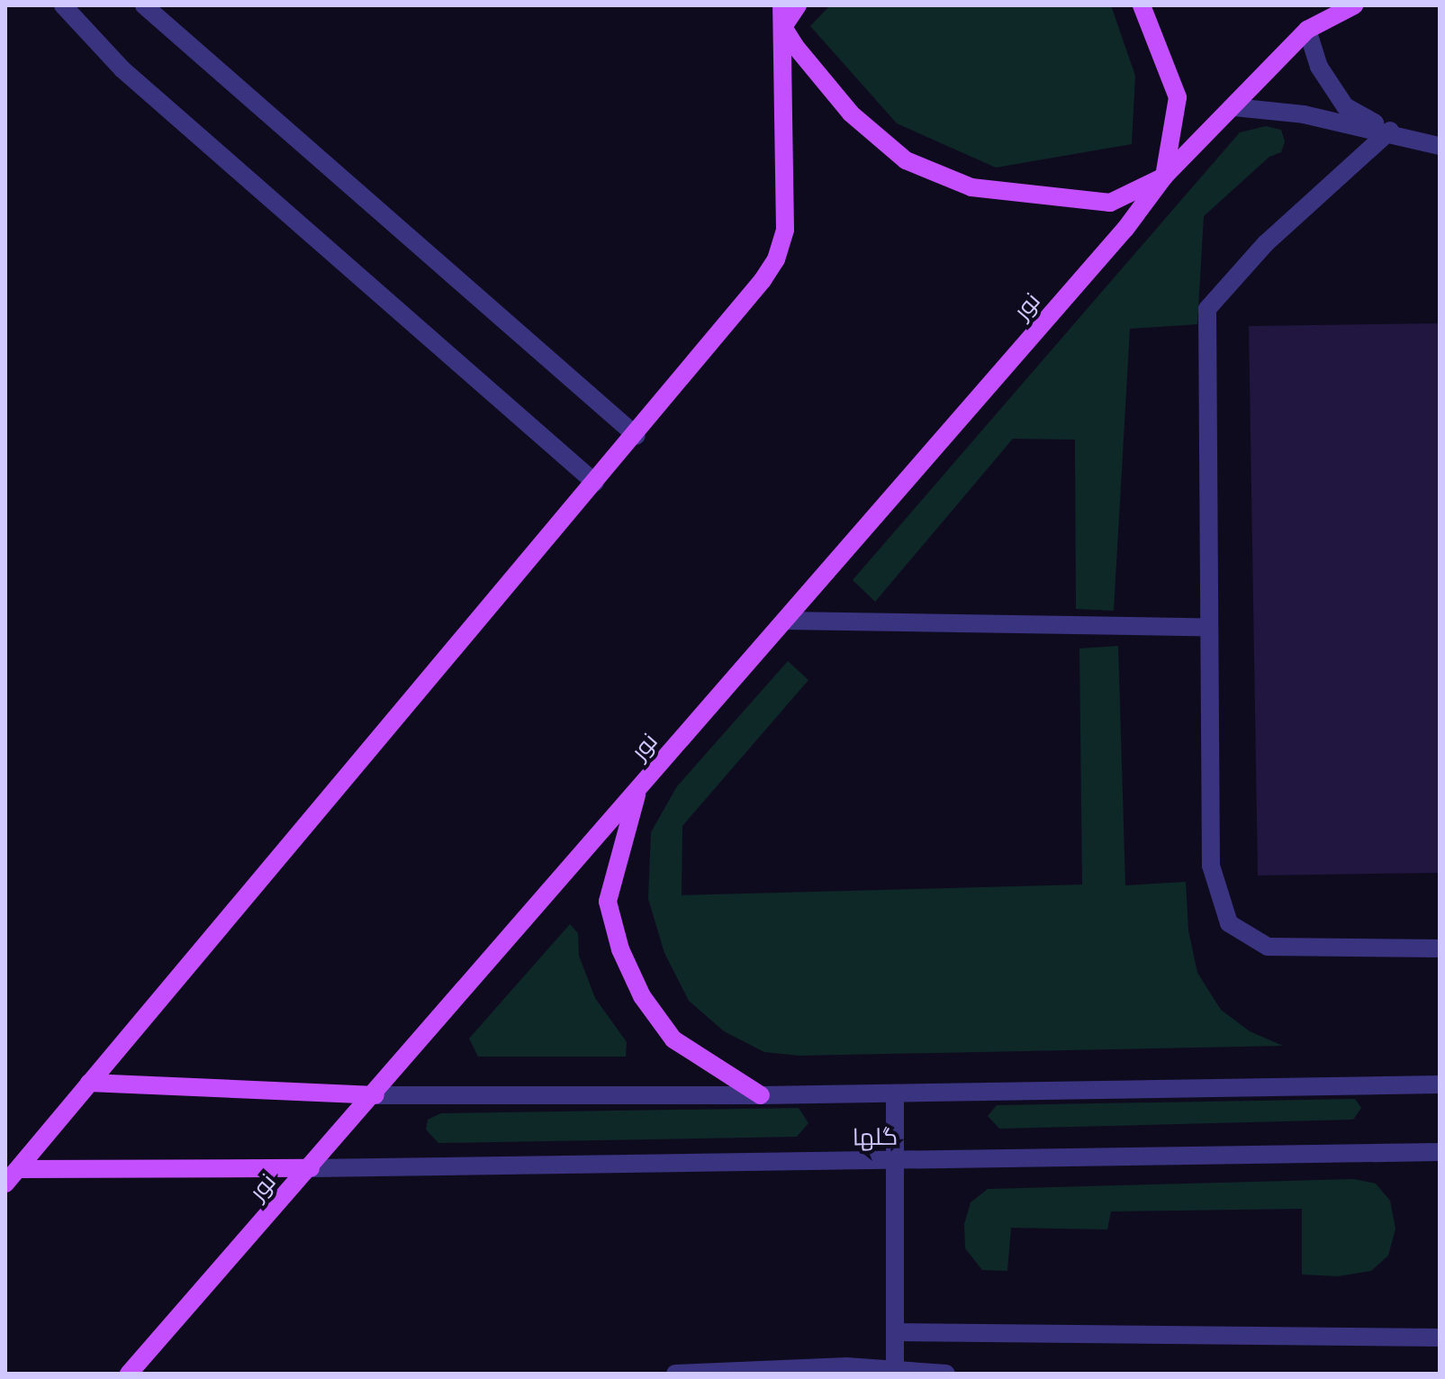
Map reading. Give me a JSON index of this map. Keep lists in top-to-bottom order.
{
  "streets": {
    "main road": ["نور"],
    "street": ["گلها"]
  },
  "crossings": [
    ["نور", "گلها"]
  ]
}
